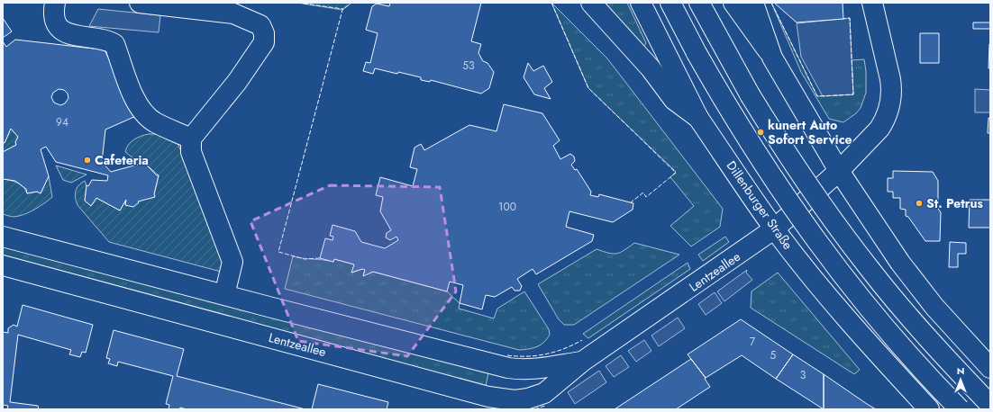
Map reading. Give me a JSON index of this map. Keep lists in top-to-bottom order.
{
  "streets": {
    "main road": ["Dillenburger Straße", "Lentzeallee"]
  },
  "crossings": [
    ["Dillenburger Straße", "Lentzeallee"]
  ],
  "places": ["kunert Auto Sofort Service", "Cafeteria", "St. Petrus"],
  "house_numbers": [
    "53",
    "94",
    "100",
    "7",
    "5",
    "3"
  ],
  "north": "top"
}
